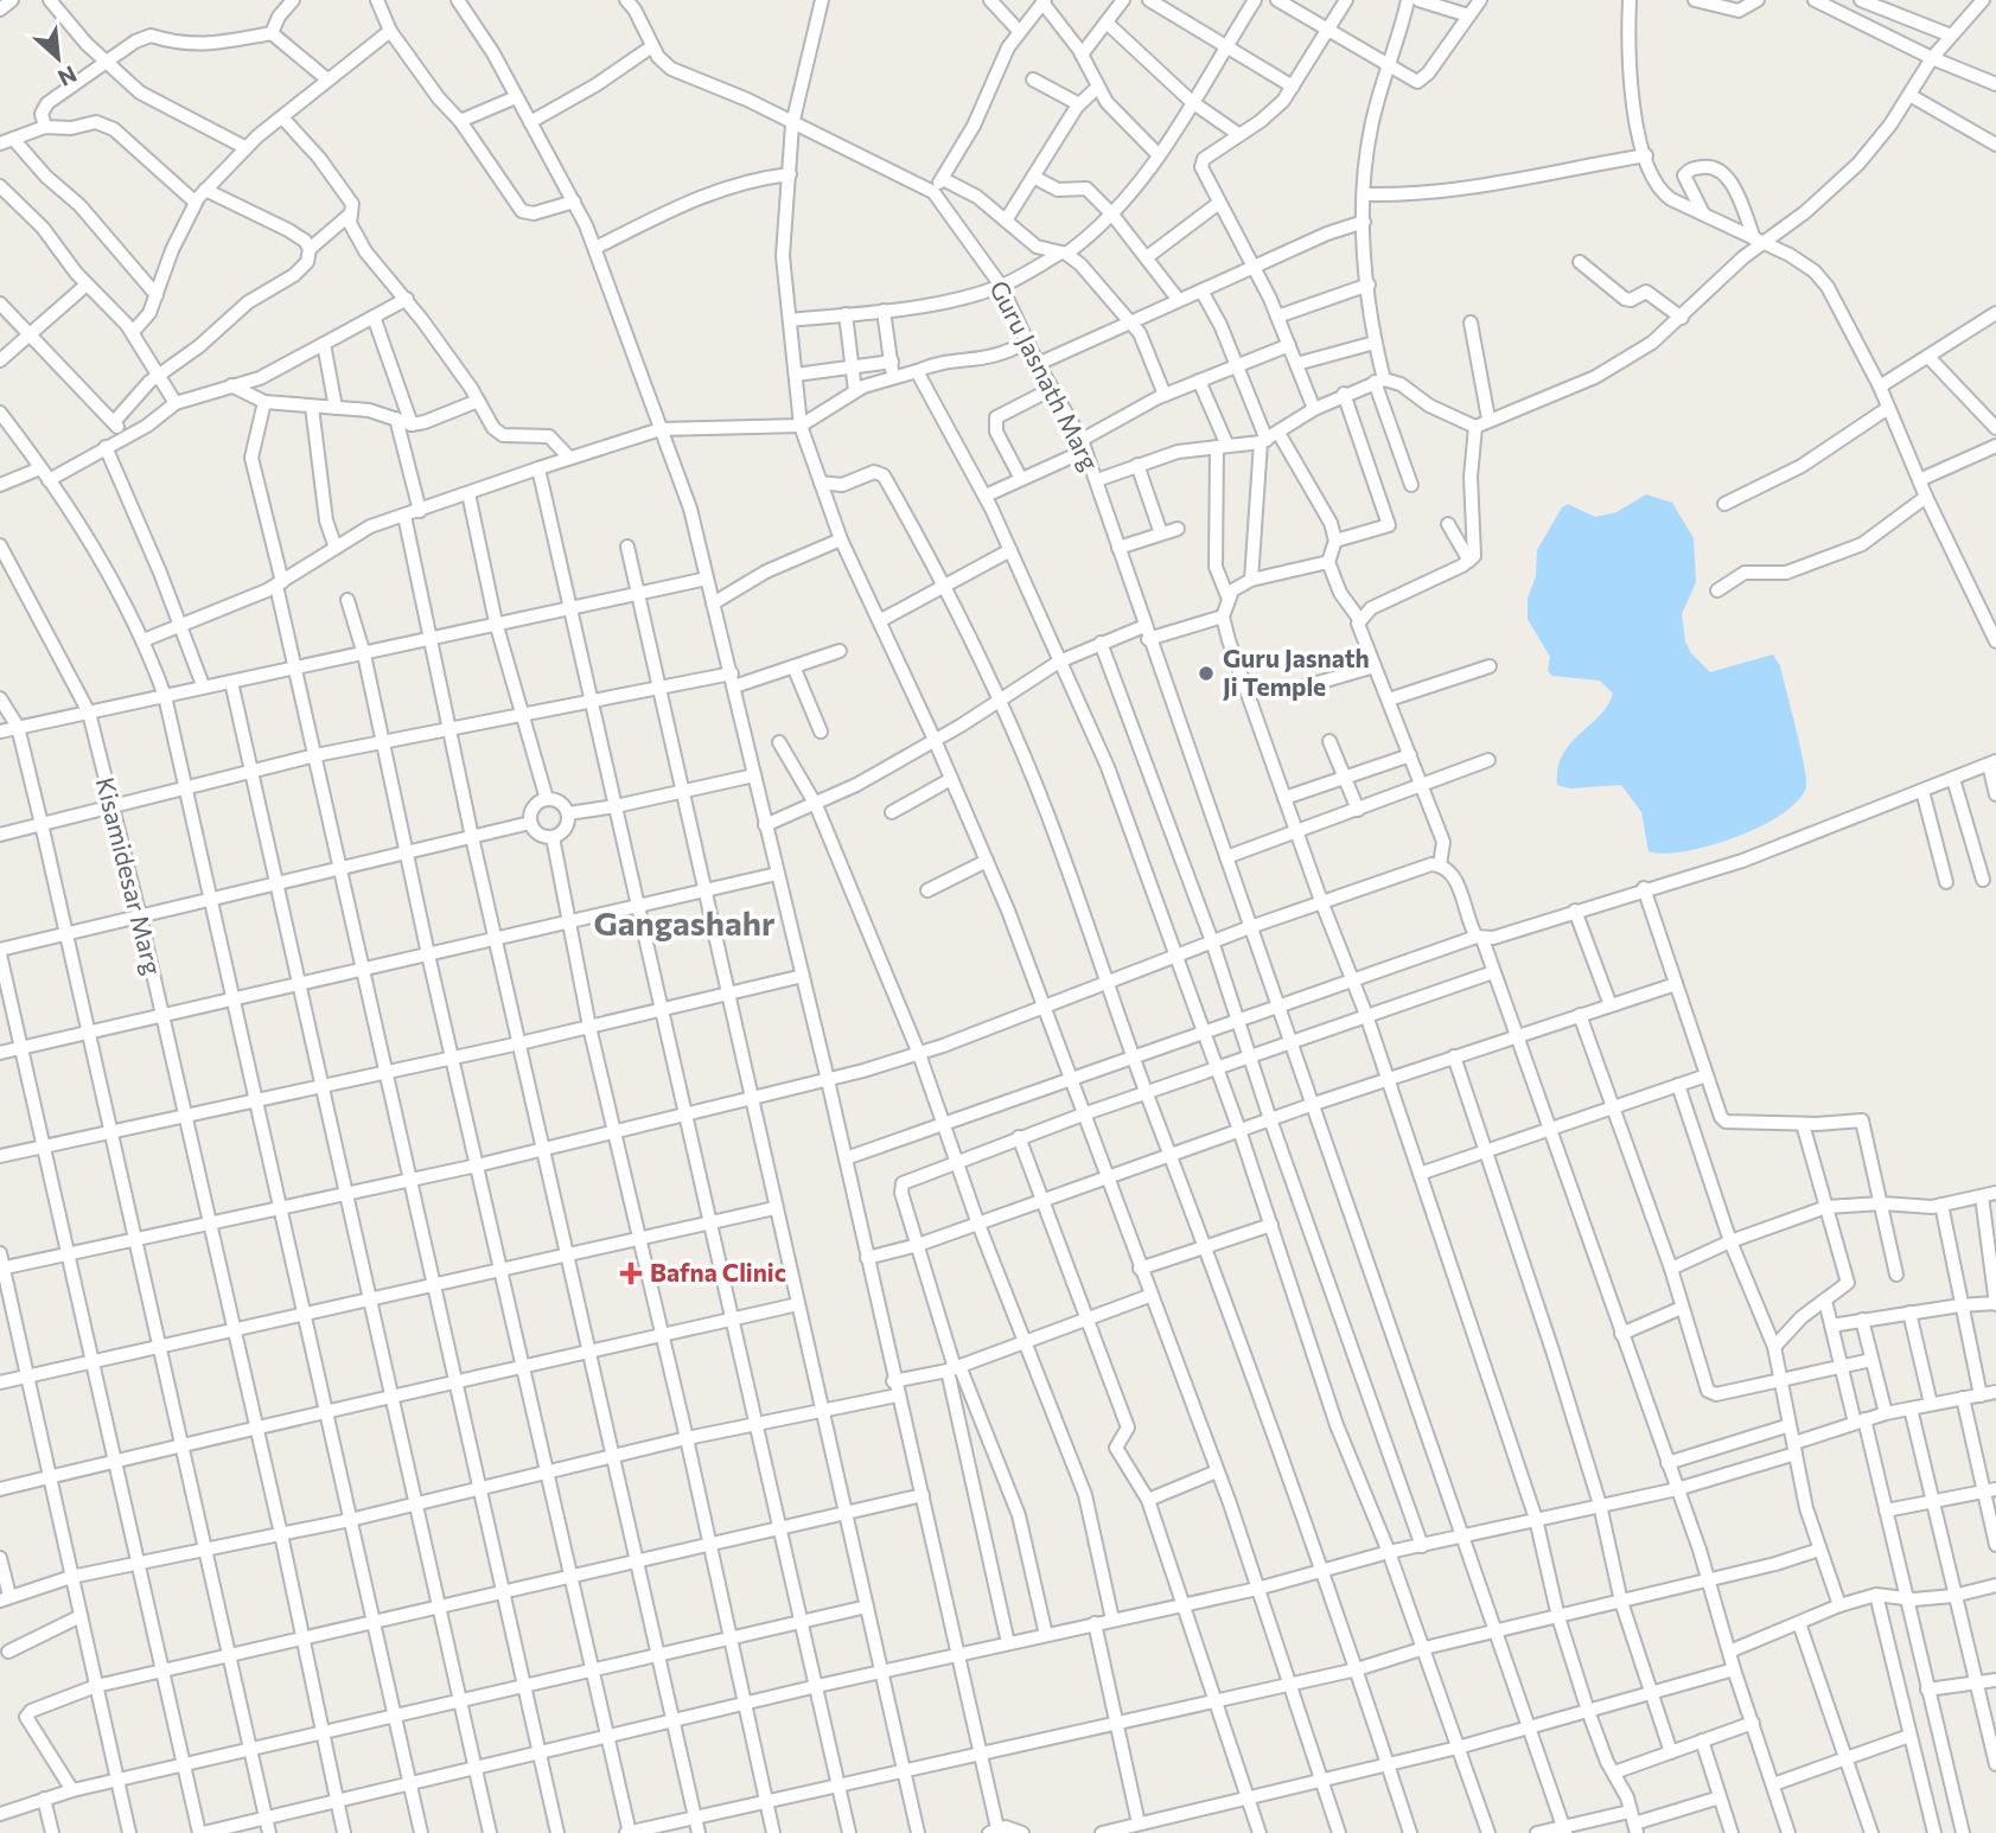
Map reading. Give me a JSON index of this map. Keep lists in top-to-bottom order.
{
  "streets": {
    "street": ["Guru Jasnath Marg", "Kisamidesar Marg"]
  },
  "districts": ["Gangashahr"],
  "places": {
    "other": ["Guru Jasnath Ji Temple"],
    "health": ["Bafna Clinic"]
  },
  "north": "bottom right"
}
